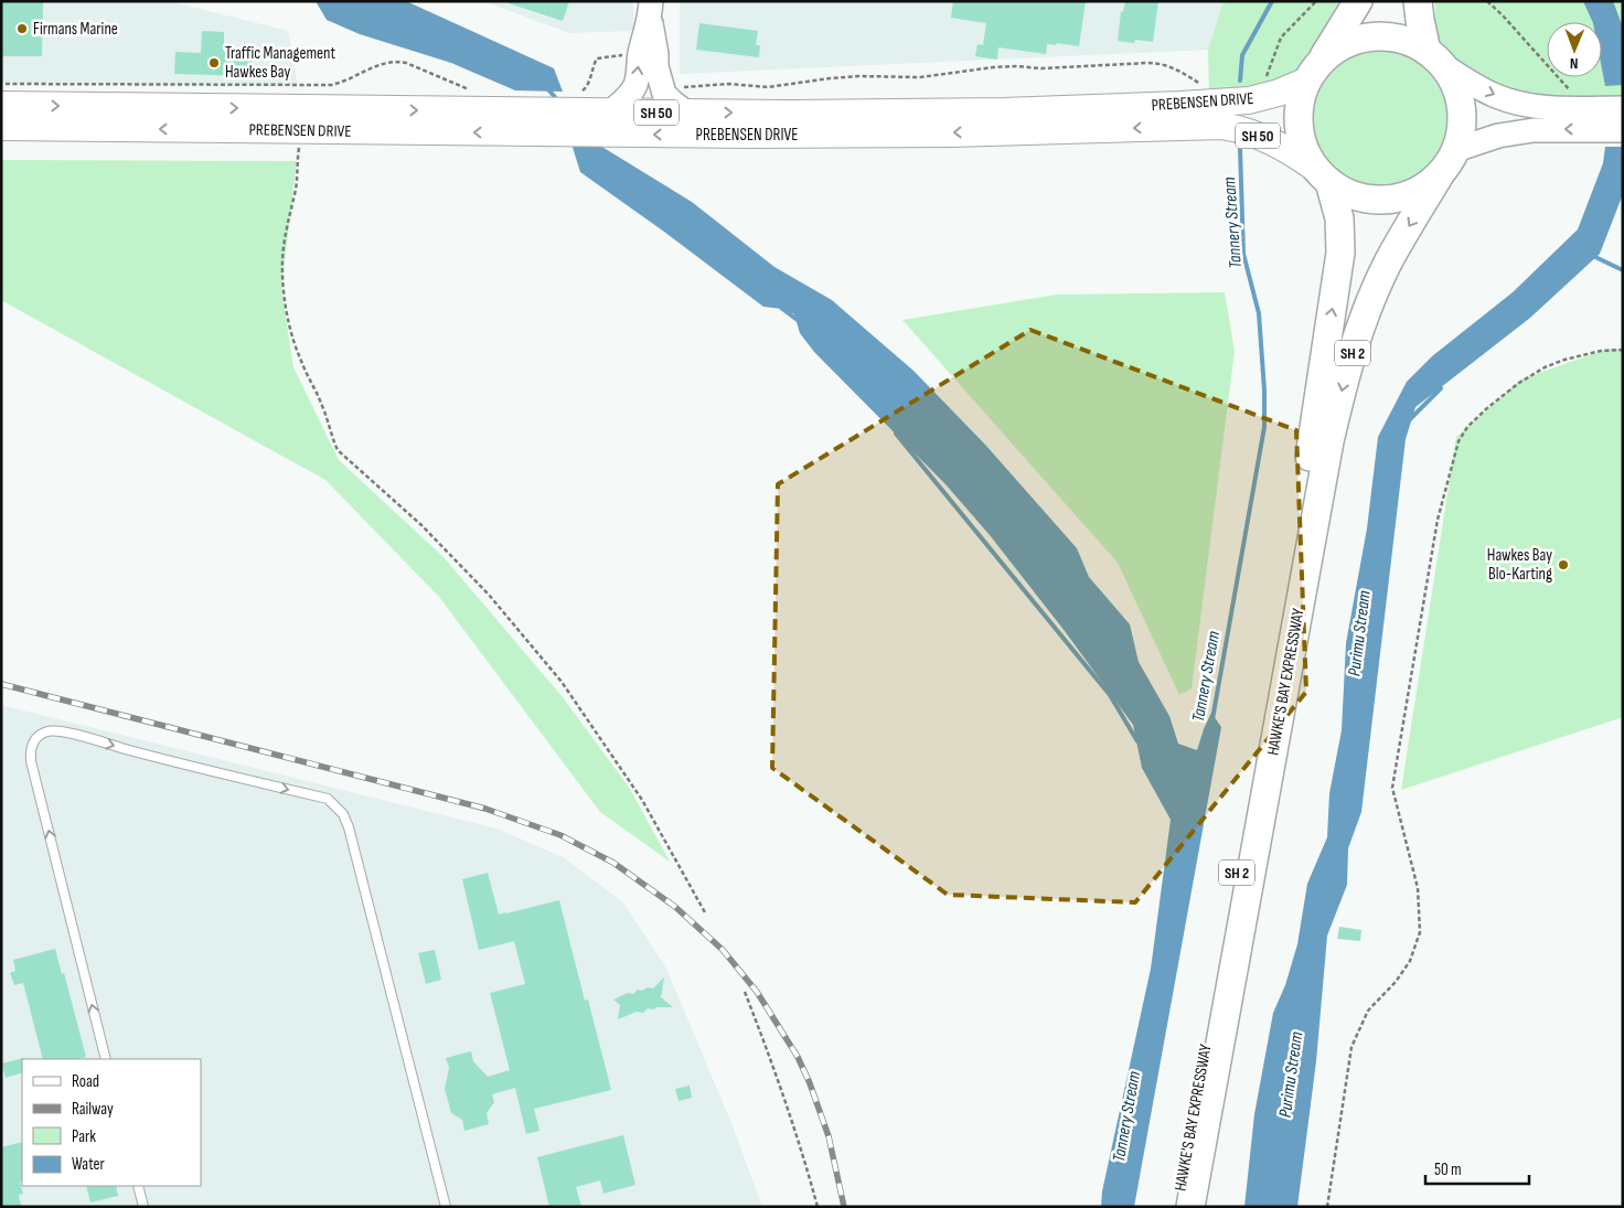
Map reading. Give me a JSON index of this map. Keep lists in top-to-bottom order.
{
  "streets": {
    "highway": ["SH 50", "SH 2", "HAWKE'S BAY EXPRESSWAY"],
    "main road": ["PREBENSEN DRIVE"]
  },
  "crossings": [
    ["PREBENSEN DRIVE", "SH 50"],
    ["PREBENSEN DRIVE", "SH 2"],
    ["PREBENSEN DRIVE", "HAWKE'S BAY EXPRESSWAY"],
    ["SH 50", "SH 2"],
    ["SH 50", "HAWKE'S BAY EXPRESSWAY"],
    ["SH 2", "HAWKE'S BAY EXPRESSWAY"]
  ],
  "water": ["Tannery Stream", "Purimu Stream"],
  "places": ["Firmans Marine", "Traffic Management Hawkes Bay", "Hawkes Bay Blo-Karting"],
  "legend": [
    "Road",
    "Railway",
    "Park",
    "Water"
  ],
  "scale_bar": "50 m",
  "north": "bottom"
}
